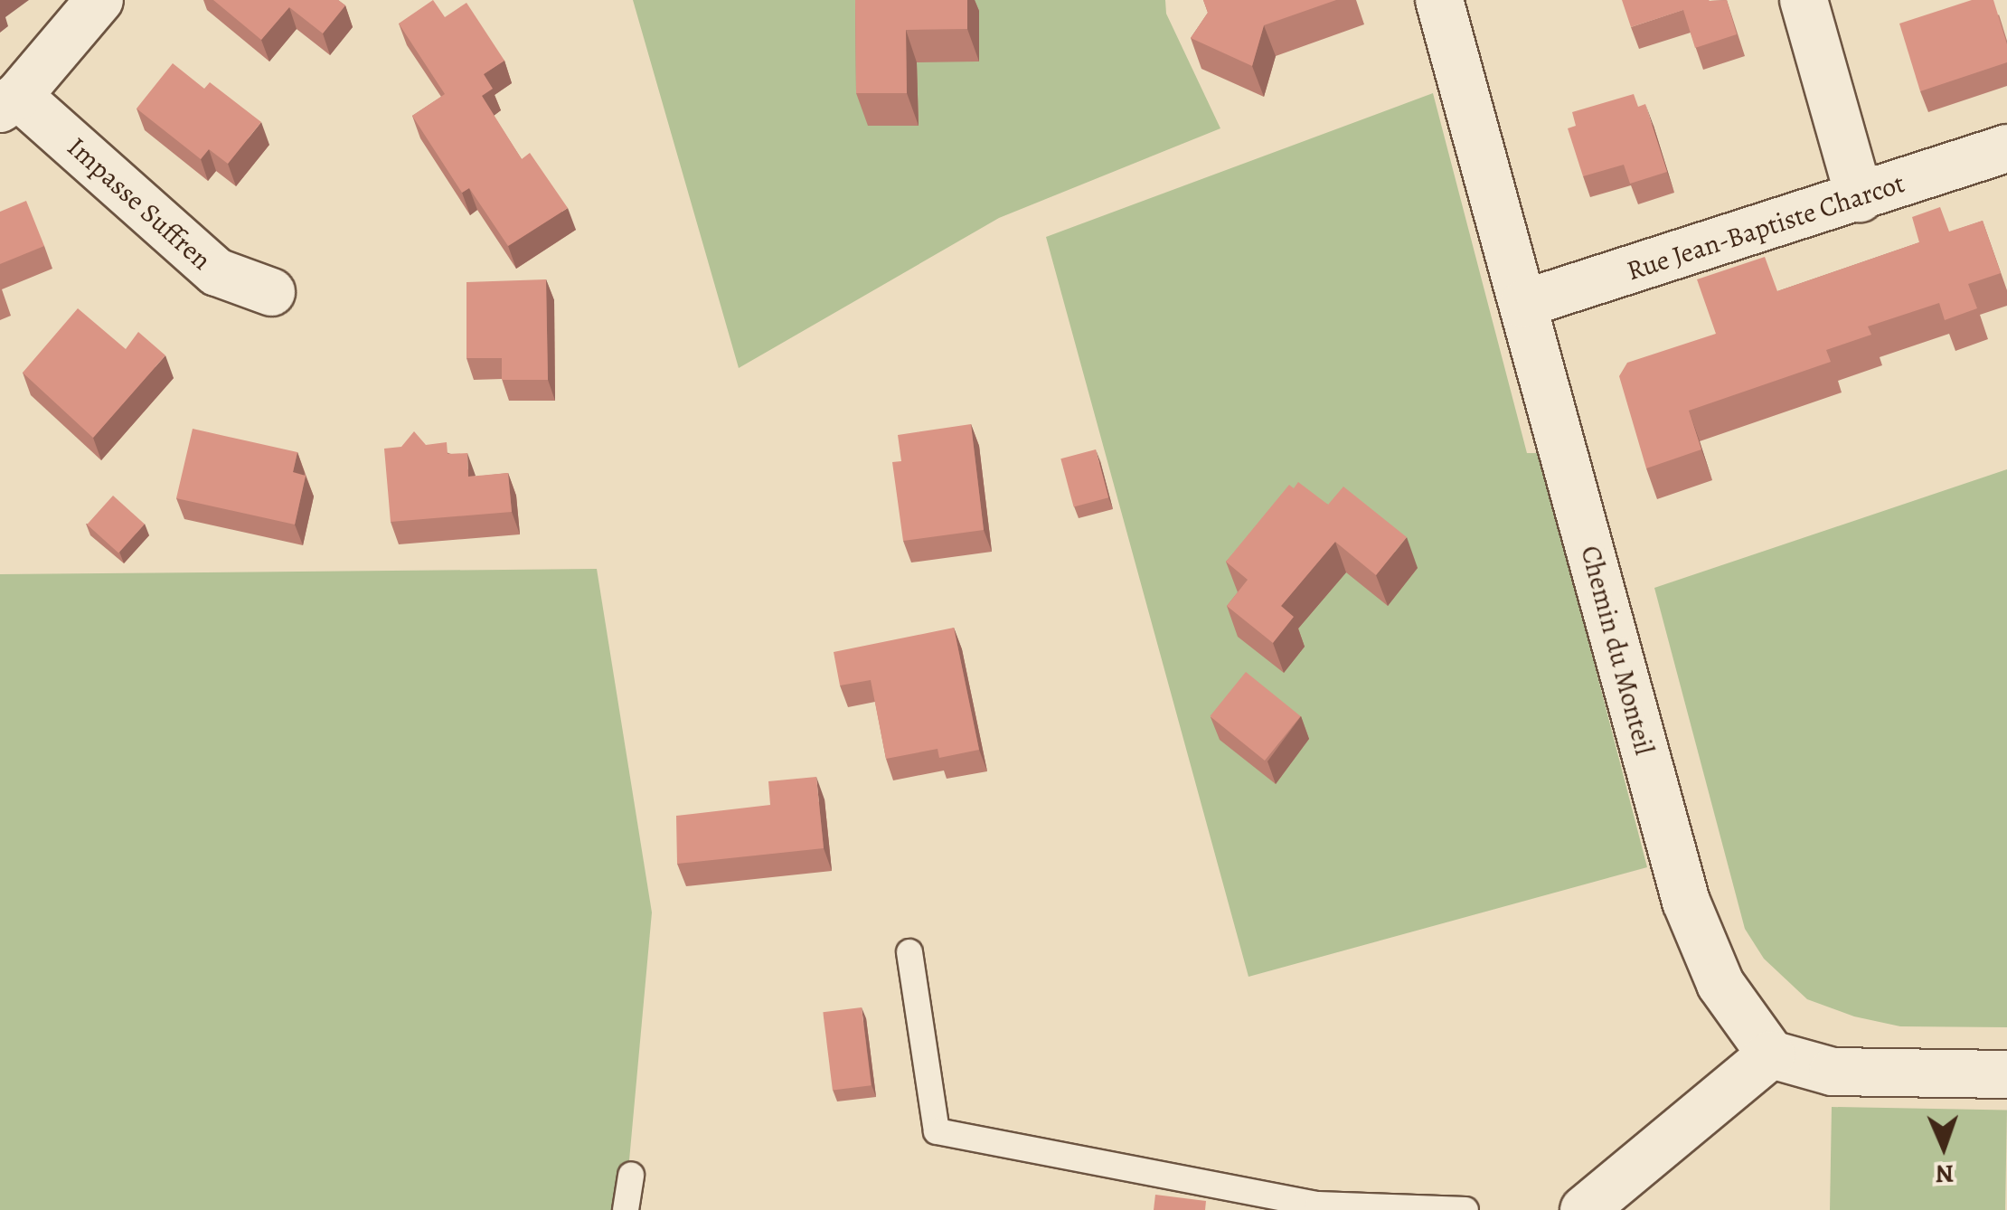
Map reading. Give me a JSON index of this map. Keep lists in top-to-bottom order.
{
  "streets": {
    "street": ["Impasse Suffren", "Rue Jean-Baptiste Charcot", "Chemin du Monteil"]
  },
  "crossings": [
    ["Rue Jean-Baptiste Charcot", "Chemin du Monteil"]
  ],
  "north": "bottom"
}
